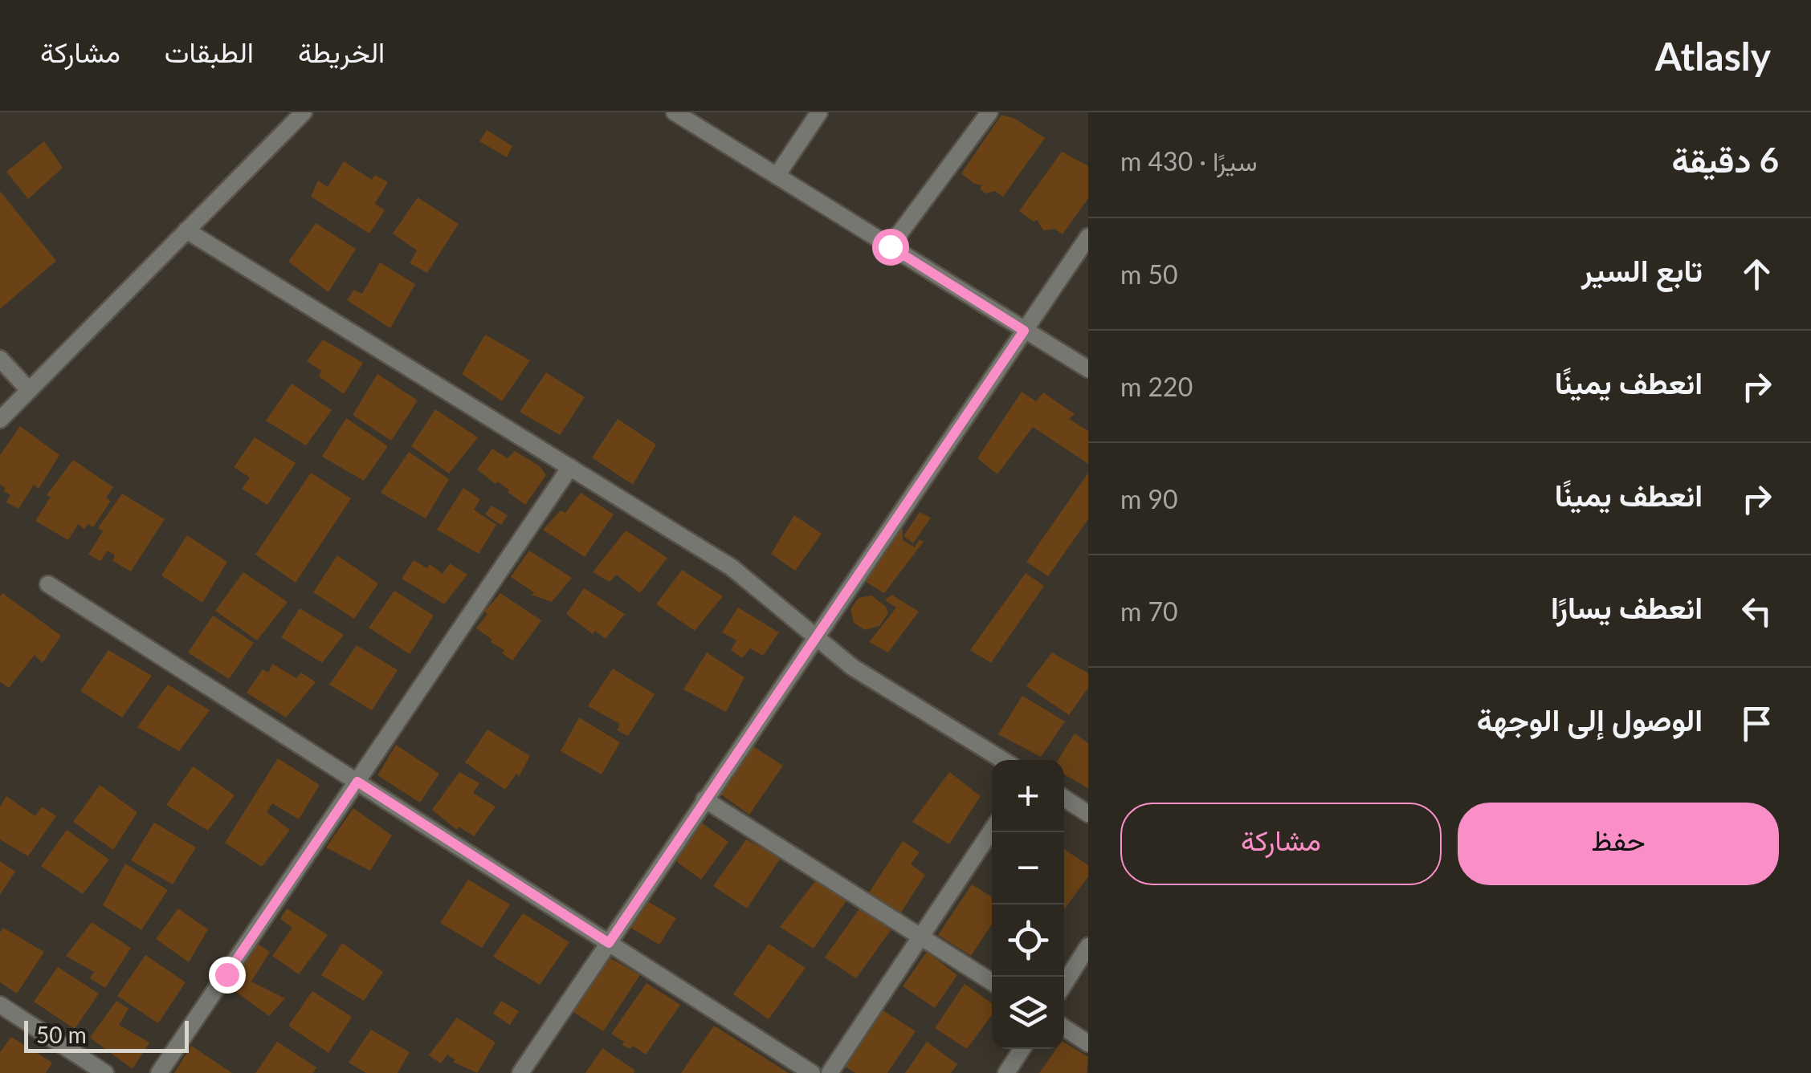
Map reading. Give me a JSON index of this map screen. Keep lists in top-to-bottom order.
{
  "scale_bar": "50 m",
  "page": {
    "header": "Atlasly",
    "nav": ["الخريطة", "الطبقات", "مشاركة"],
    "heading": ["6 دقيقة", "سيرًا · 430 m"],
    "list": [
      ["تابع السير", "50 m"],
      ["انعطف يمينًا", "220 m"],
      ["انعطف يمينًا", "90 m"],
      ["انعطف يسارًا", "70 m"],
      "الوصول إلى الوجهة"
    ],
    "map_buttons": ["+", "−"],
    "buttons": ["حفظ", "مشاركة"],
    "scale": "50 m"
  }
}
